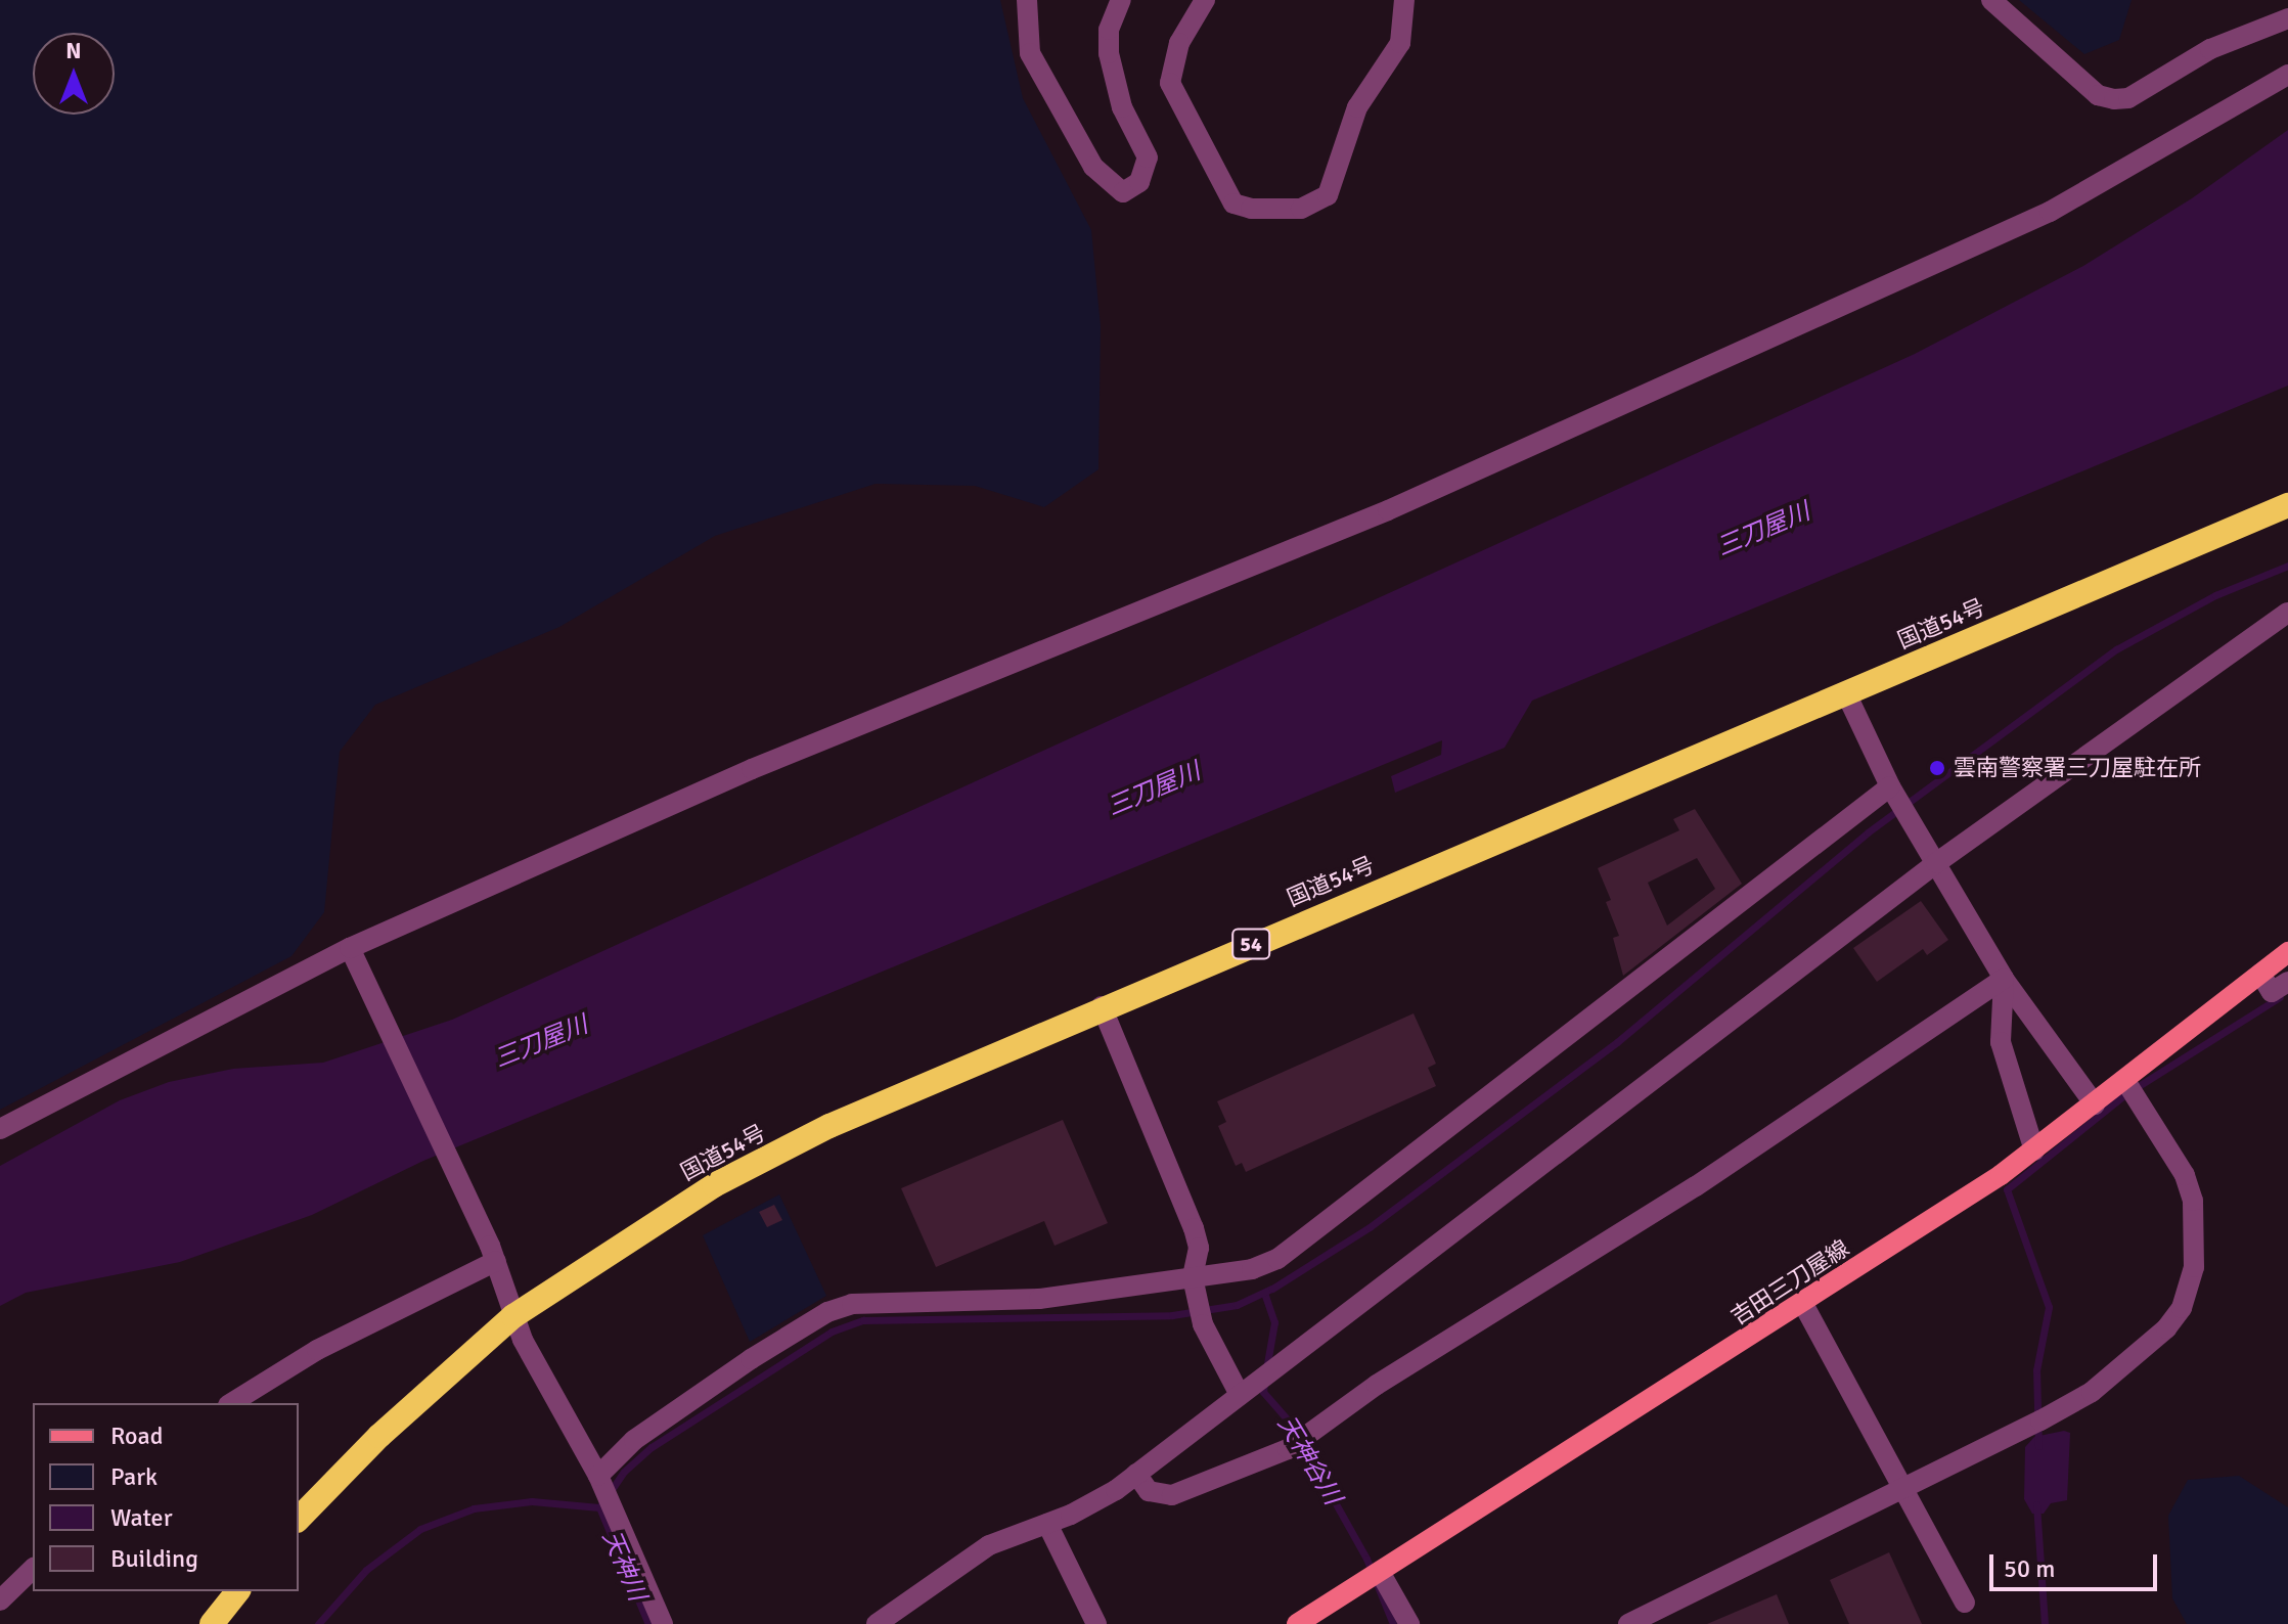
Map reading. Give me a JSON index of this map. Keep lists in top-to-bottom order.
{
  "streets": {
    "highway": ["国道54号", "54"],
    "main road": ["吉田三刀屋線"]
  },
  "water": ["三刀屋川", "天神谷川", "天神川"],
  "places": ["雲南警察署三刀屋駐在所"],
  "legend": [
    "Road",
    "Park",
    "Water",
    "Building"
  ],
  "scale_bar": "50 m",
  "north": "top"
}
